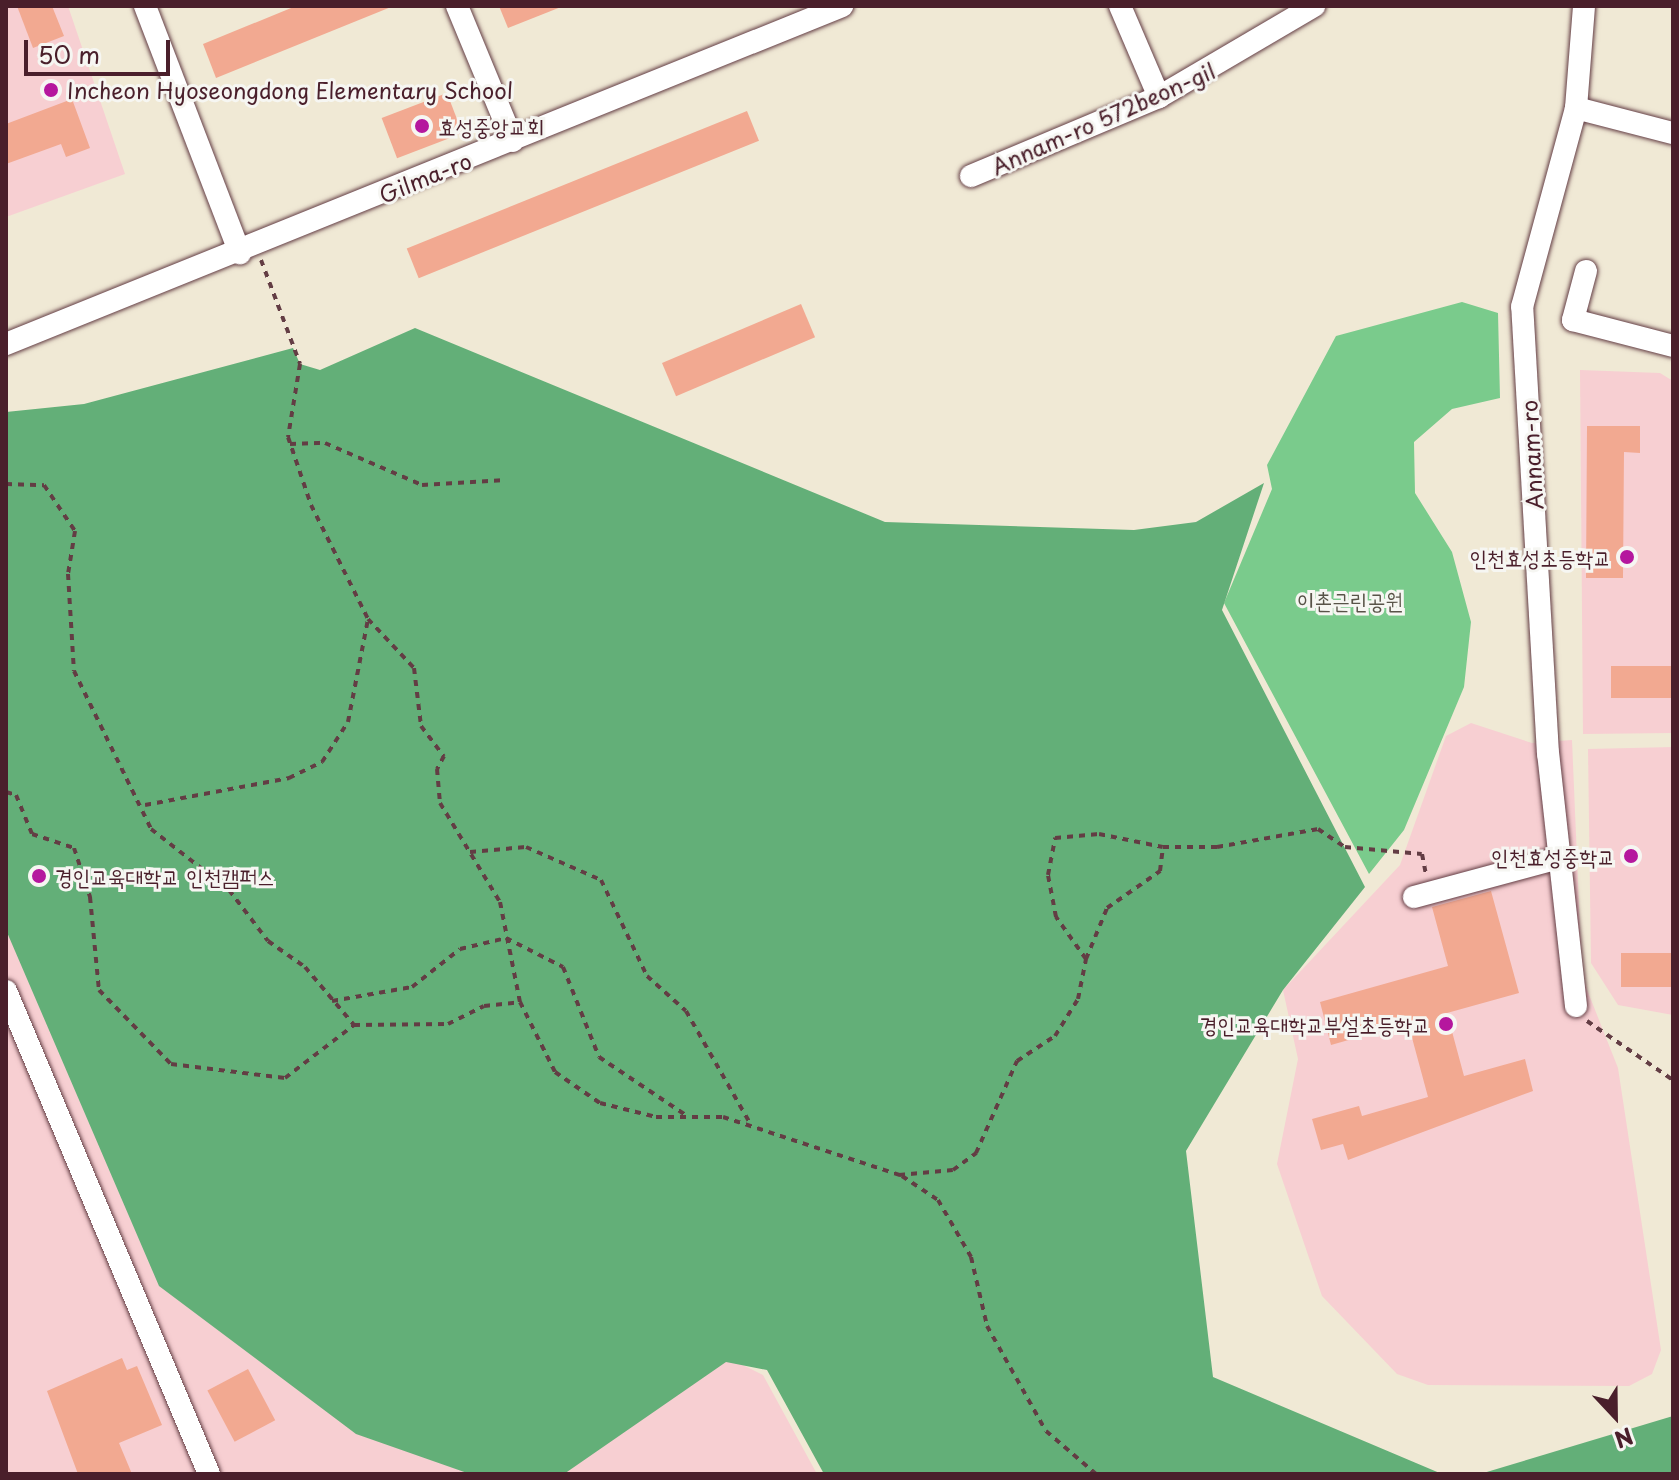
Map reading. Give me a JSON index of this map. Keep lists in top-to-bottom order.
{
  "streets": {
    "street": ["Annam-ro 572beon-gil", "Gilma-ro", "Annam-ro"]
  },
  "parks": ["이촌근린공원"],
  "places": [
    "Incheon Hyoseongdong Elementary School",
    "효성중앙교회",
    "인천효성초등학교",
    "인천효성중학교",
    "경인교육대학교 인천캠퍼스",
    "경인교육대학교부설초등학교"
  ],
  "scale_bar": "50 m",
  "north": "bottom"
}
